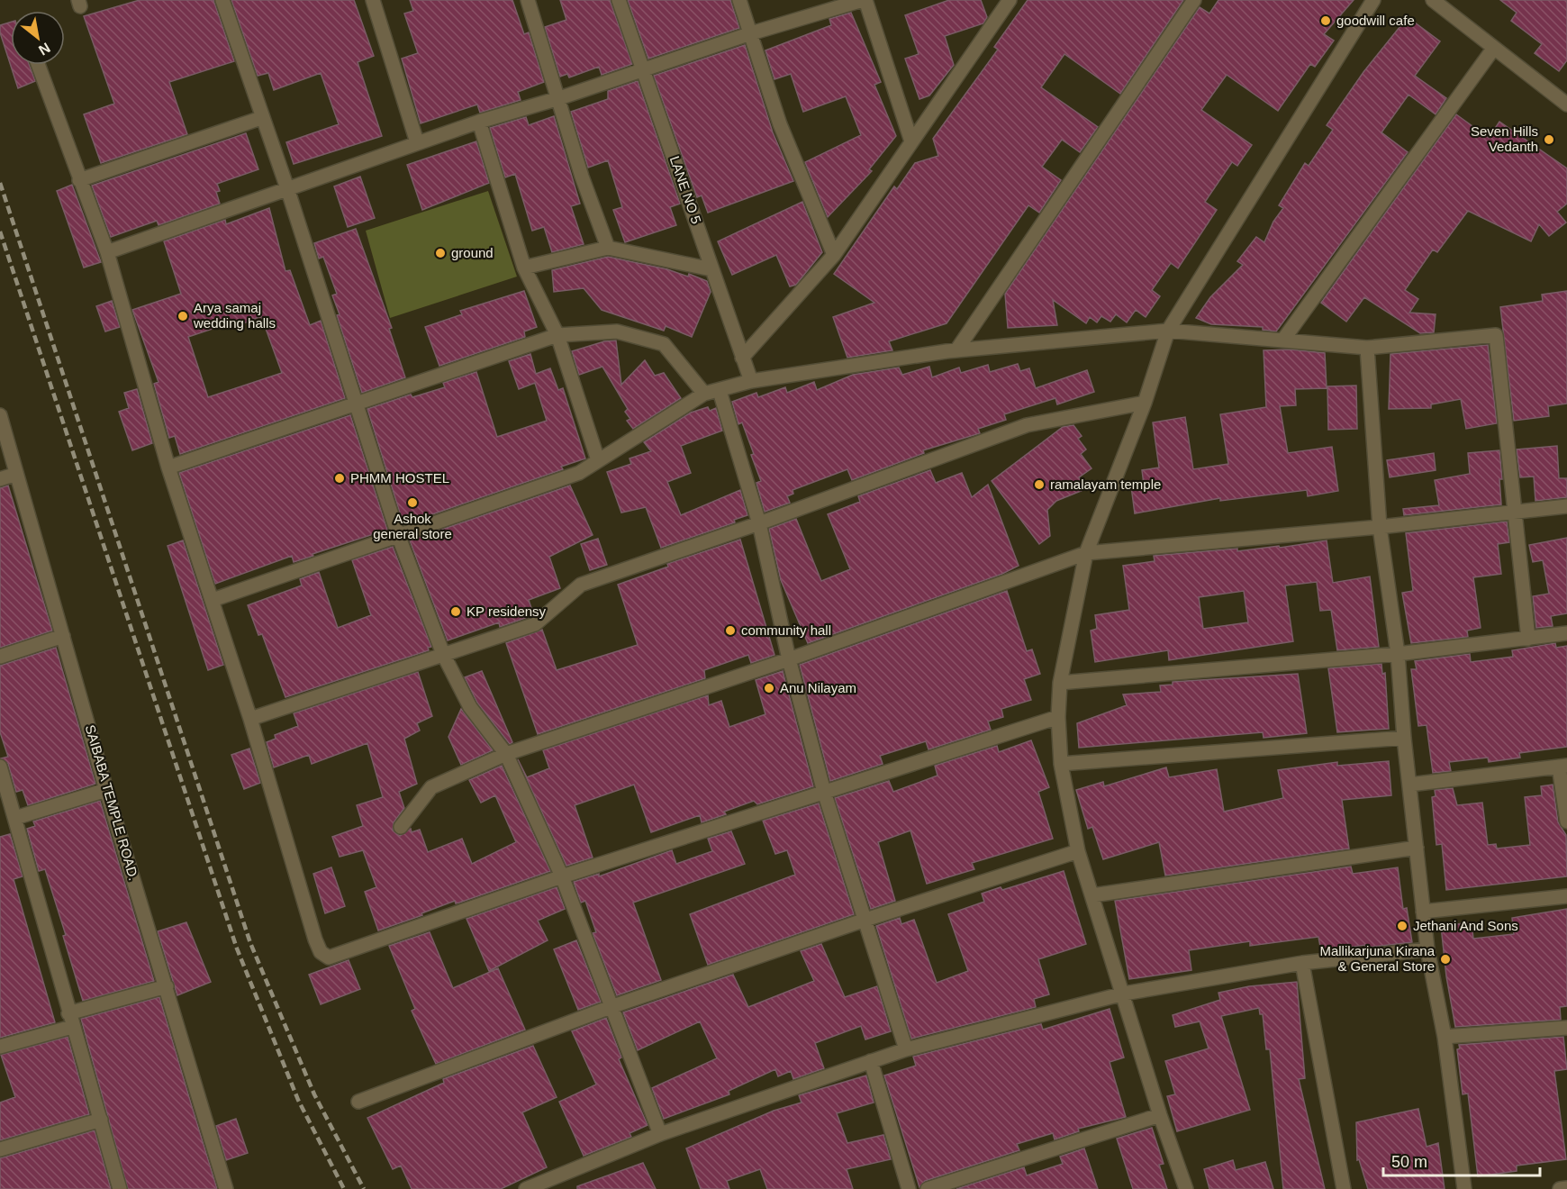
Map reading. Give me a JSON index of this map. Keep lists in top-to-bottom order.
{
  "streets": {
    "street": ["LANE NO 5", "SAIBABA TEMPLE ROAD."]
  },
  "places": [
    "goodwill cafe",
    "Seven Hills Vedanth",
    "ground",
    "Arya samaj wedding halls",
    "PHMM HOSTEL",
    "ramalayam temple",
    "Ashok general store",
    "KP residensy",
    "community hall",
    "Anu Nilayam",
    "Jethani And Sons",
    "Mallikarjuna Kirana & General Store"
  ],
  "scale_bar": "50 m",
  "north": "bottom right"
}
